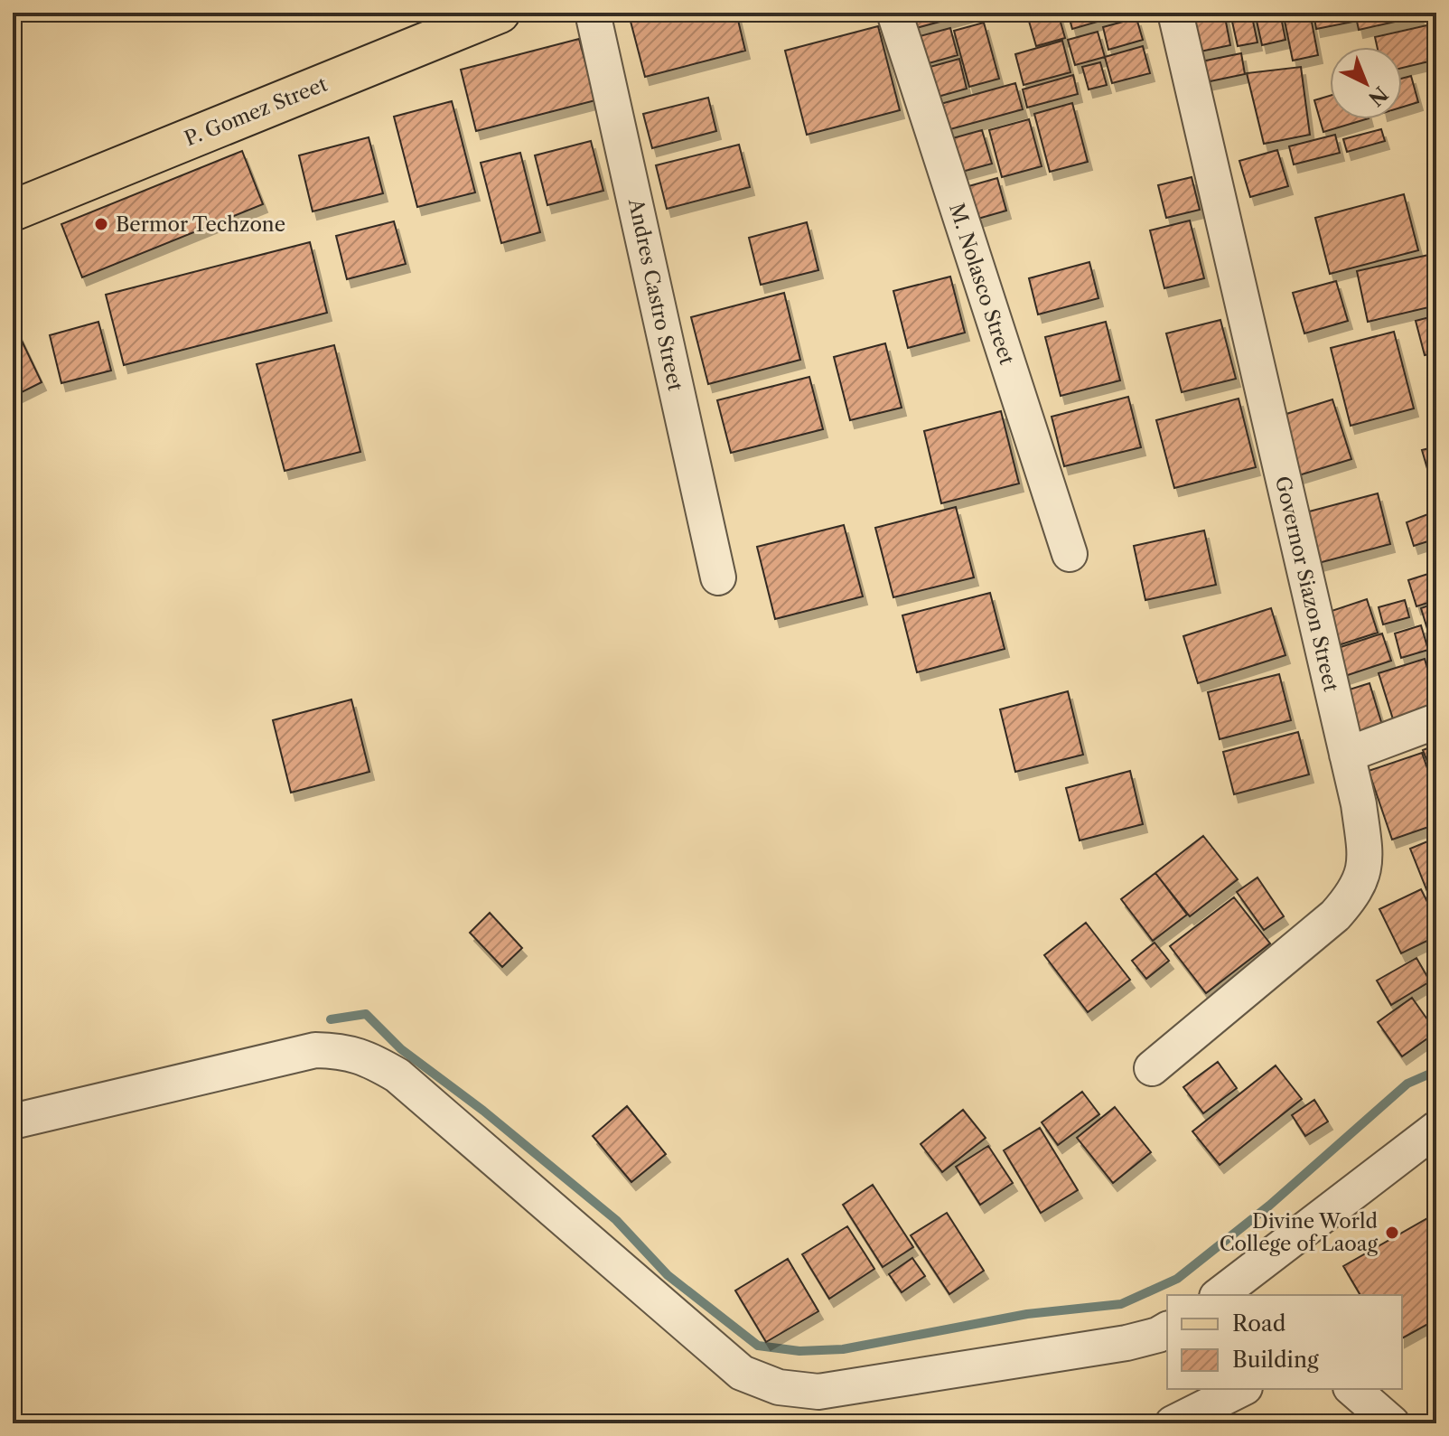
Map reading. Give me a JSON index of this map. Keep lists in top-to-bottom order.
{
  "streets": {
    "main road": ["P. Gomez Street"],
    "street": ["M. Nolasco Street", "Andres Castro Street", "Governor Siazon Street"]
  },
  "places": ["Bermor Techzone", "Divine World College of Laoag"],
  "legend": ["Road", "Building"],
  "north": "bottom right"
}
